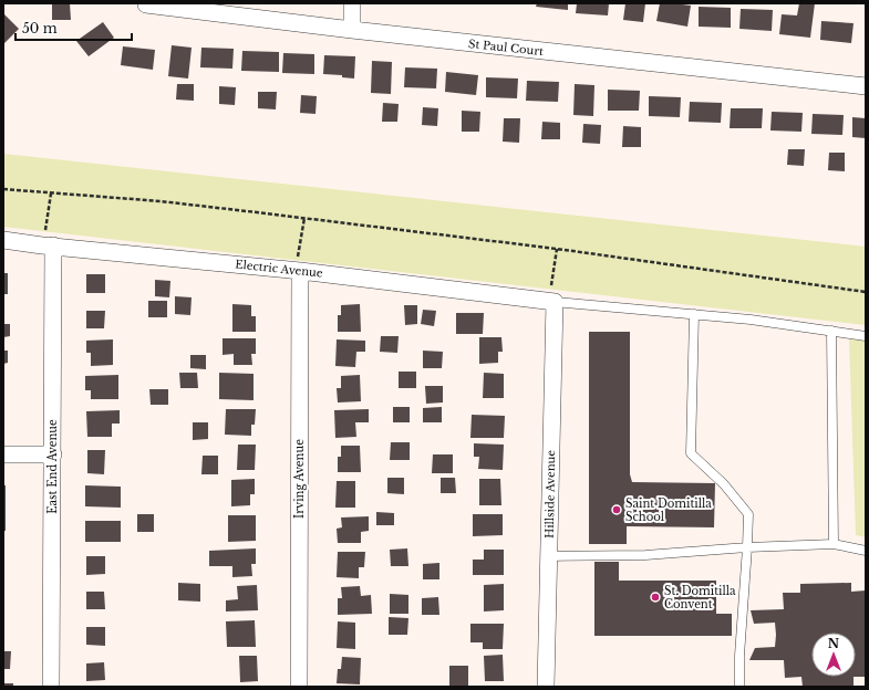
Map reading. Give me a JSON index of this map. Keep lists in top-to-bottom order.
{
  "streets": {
    "street": [
      "St Paul Court",
      "Electric Avenue",
      "East End Avenue",
      "Irving Avenue",
      "Hillside Avenue"
    ]
  },
  "crossings": [
    ["Electric Avenue", "East End Avenue"],
    ["Electric Avenue", "Irving Avenue"],
    ["Electric Avenue", "Hillside Avenue"]
  ],
  "places": ["Saint Domitilla School", "St. Domitilla Convent"],
  "scale_bar": "50 m",
  "north": "top"
}
